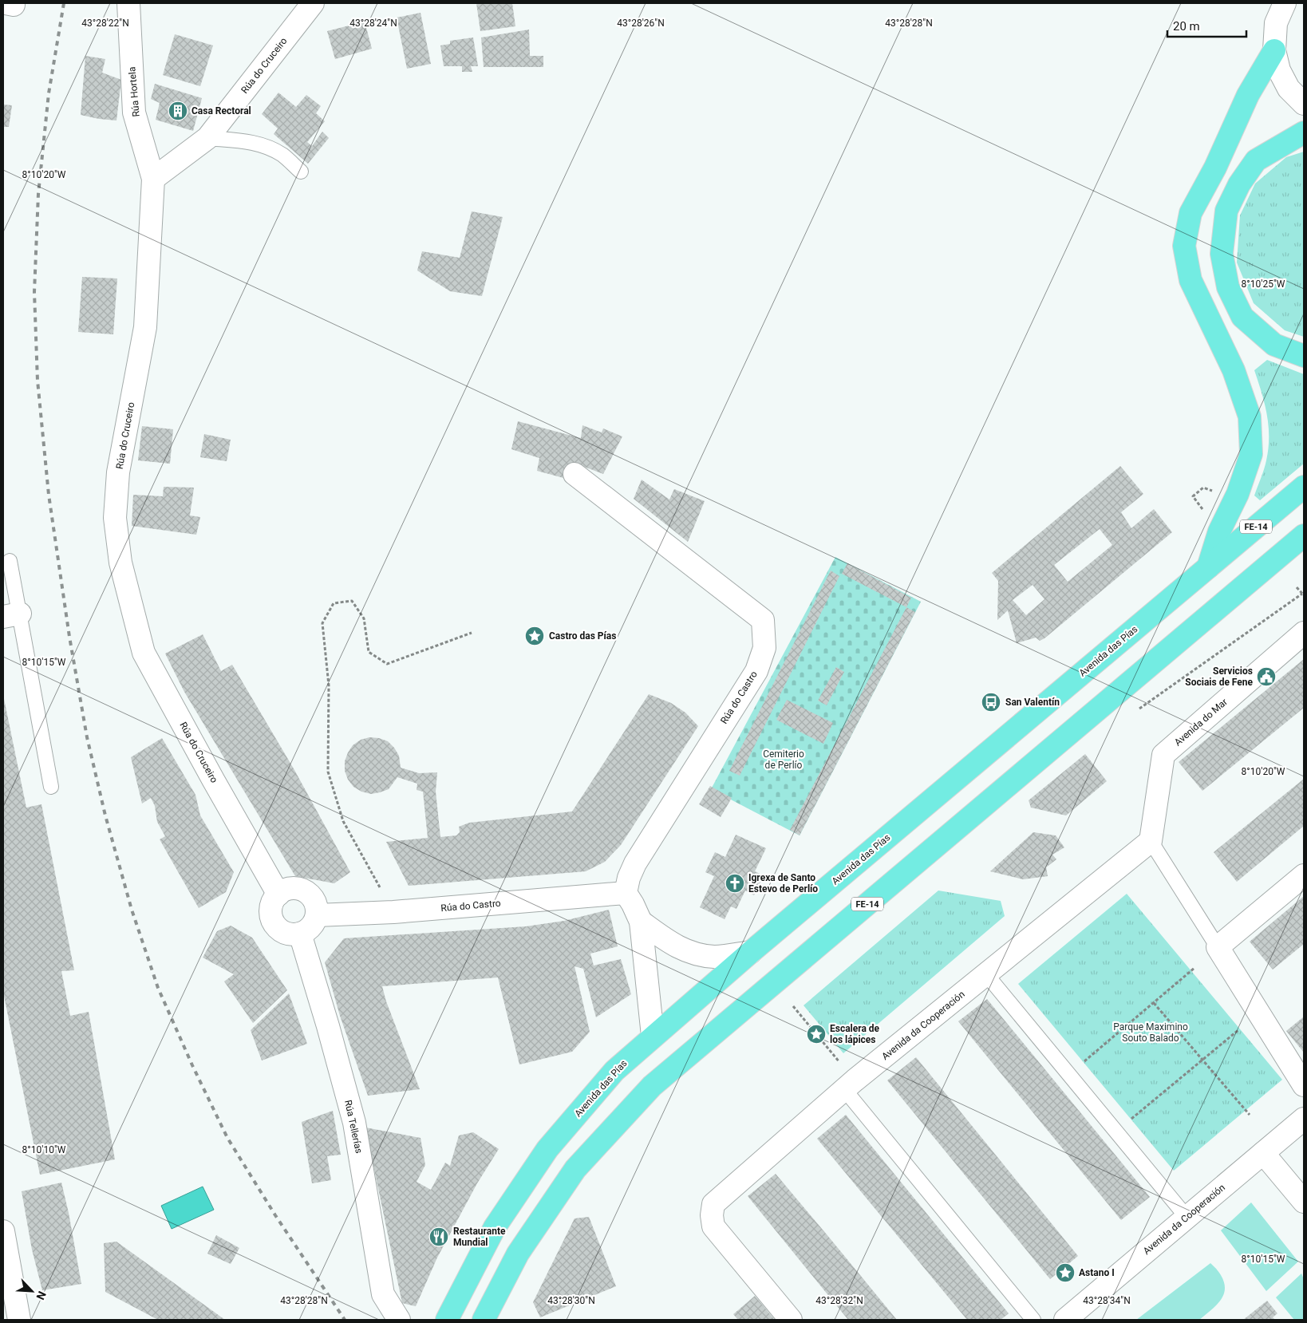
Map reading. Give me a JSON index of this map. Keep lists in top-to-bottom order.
{
  "streets": {
    "highway": ["FE-14", "Avenida das Pías"],
    "street": [
      "Rúa do Cruceiro",
      "Rúa Hortela",
      "Rúa do Castro",
      "Avenida do Mar",
      "Avenida da Cooperación",
      "Rúa Tellerías"
    ]
  },
  "crossings": [
    ["Rúa do Cruceiro", "Rúa Hortela"],
    ["Rúa do Cruceiro", "Rúa do Castro"],
    ["Rúa do Cruceiro", "Rúa Tellerías"],
    ["Rúa do Castro", "Rúa Tellerías"],
    ["Avenida do Mar", "Avenida da Cooperación"]
  ],
  "parks": ["Cemiterio de Perlío", "Parque Maximino Souto Balado"],
  "places": {
    "building": ["Casa Rectoral"],
    "place": ["Castro das Pías", "Escalera de los lápices", "Astano I"],
    "public building": ["Servicios Sociais de Fene"],
    "bus stop": ["San Valentín"],
    "church": ["Igrexa de Santo Estevo de Perlío"],
    "restaurant": ["Restaurante Mundial"]
  },
  "scale_bar": "20 m",
  "north": "bottom right",
  "coordinates": [
    "43°28'22\"N",
    "43°28'24\"N",
    "43°28'26\"N",
    "43°28'28\"N",
    "8°10'20\"W",
    "8°10'25\"W",
    "8°10'15\"W",
    "8°10'10\"W",
    "43°28'30\"N",
    "43°28'32\"N",
    "43°28'34\"N"
  ]
}
